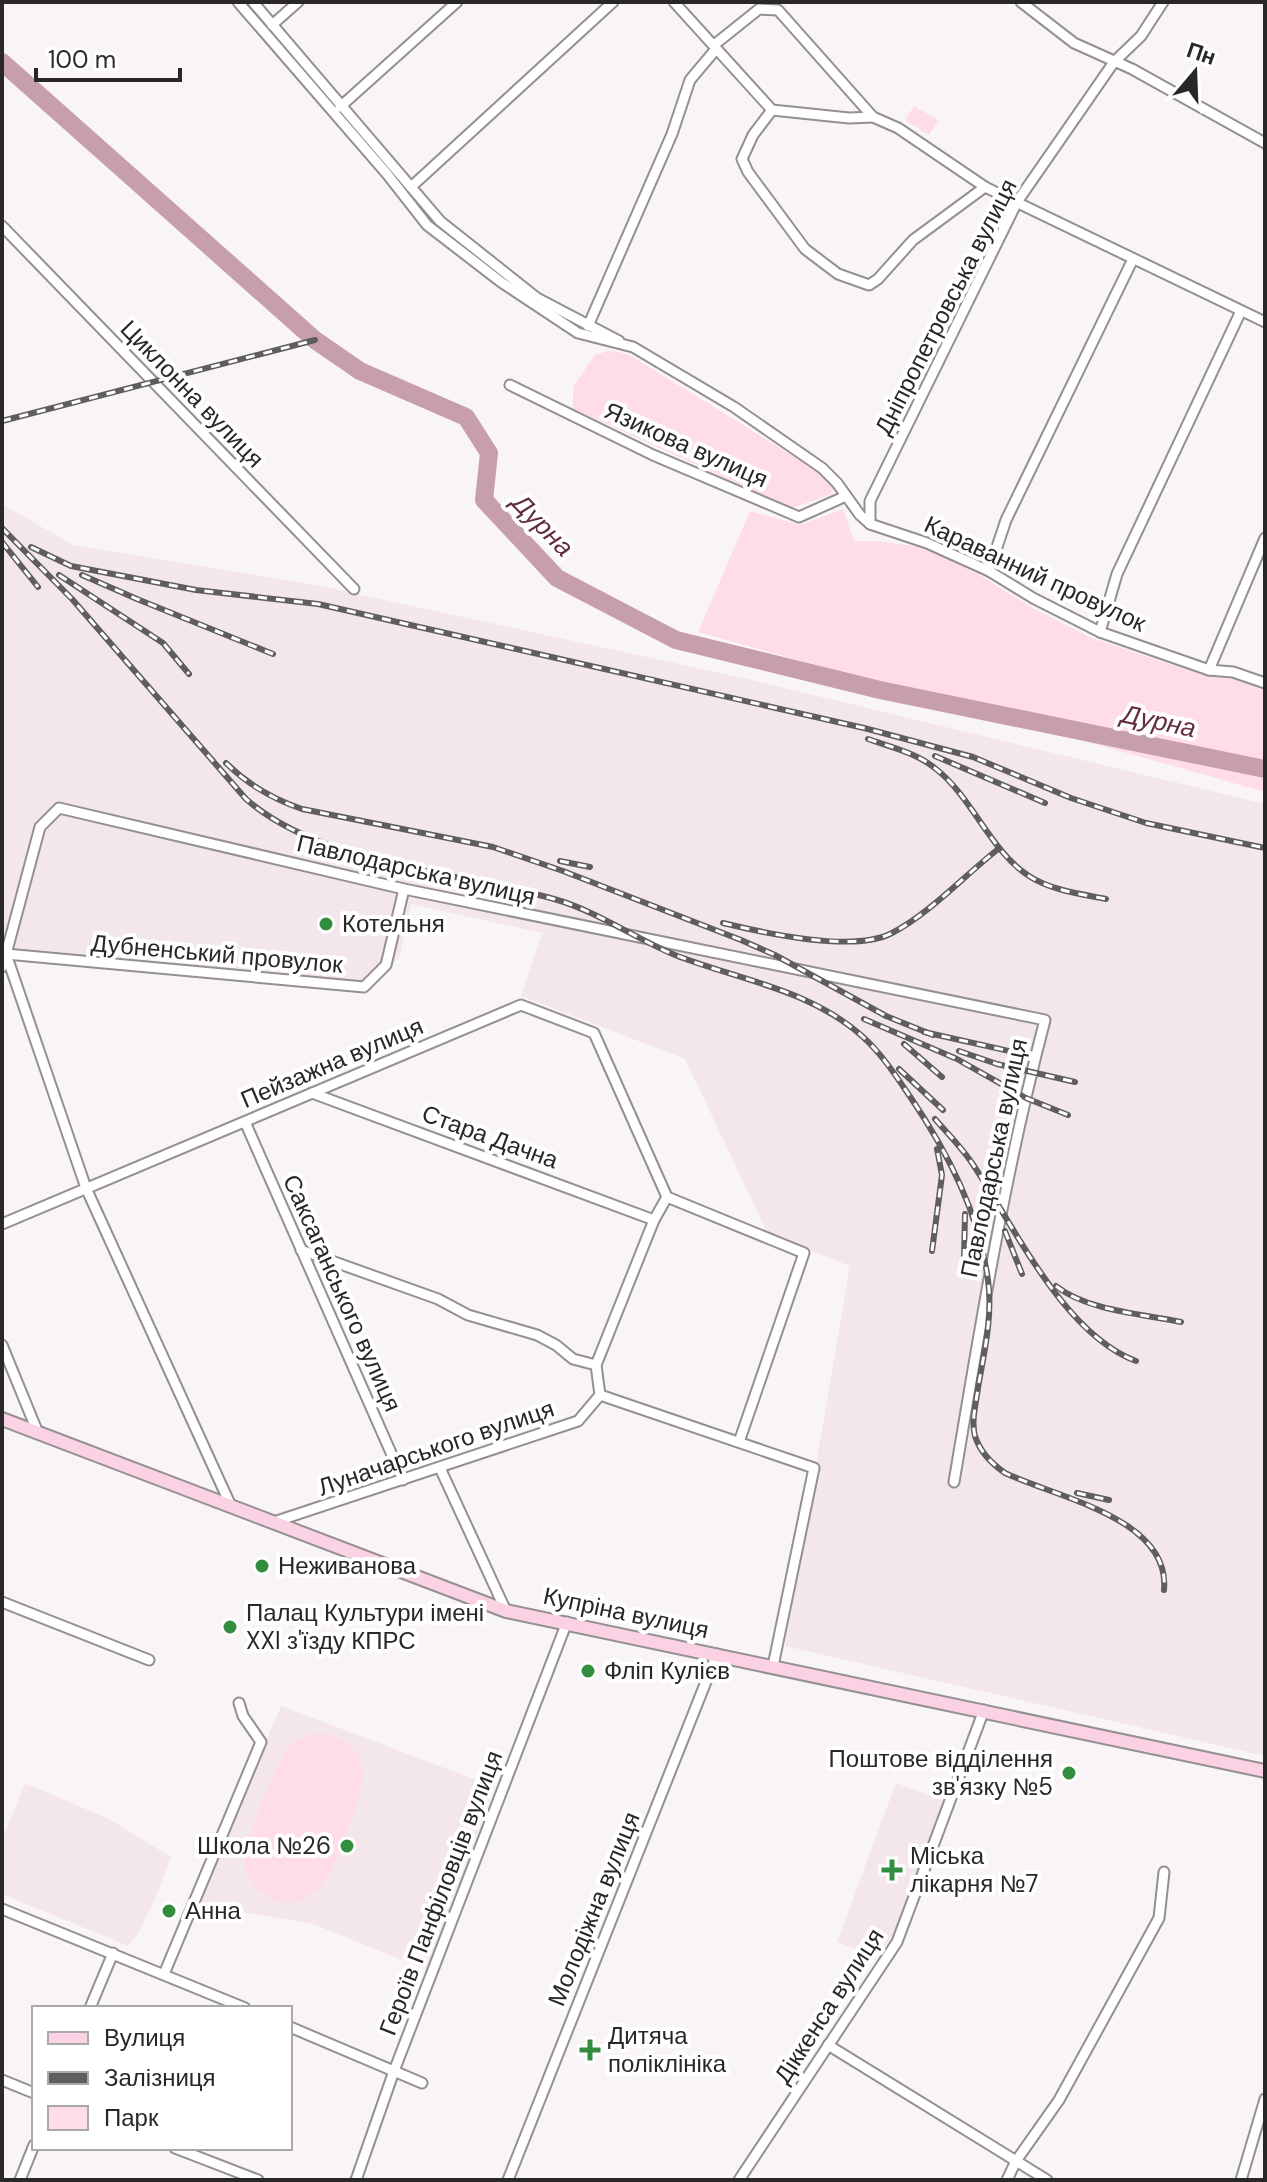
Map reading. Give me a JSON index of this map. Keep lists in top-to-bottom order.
{
  "streets": {
    "main road": ["Купріна вулиця"],
    "street": [
      "Дніпропетровська вулиця",
      "Циклонна вулиця",
      "Язикова вулиця",
      "Караванний провулок",
      "Павлодарська вулиця",
      "Дубненський провулок",
      "Пейзажна вулиця",
      "Стара Дачна",
      "Саксаганського вулиця",
      "Луначарського вулиця",
      "Героїв Панфіловців вулиця",
      "Молодіжна вулиця",
      "Діккенса вулиця"
    ]
  },
  "crossings": [
    ["Дніпропетровська вулиця", "Караванний провулок"],
    ["Павлодарська вулиця", "Дубненський провулок"],
    ["Пейзажна вулиця", "Стара Дачна"],
    ["Пейзажна вулиця", "Саксаганського вулиця"],
    ["Саксаганського вулиця", "Луначарського вулиця"],
    ["Луначарського вулиця", "Купріна вулиця"],
    ["Купріна вулиця", "Героїв Панфіловців вулиця"],
    ["Купріна вулиця", "Молодіжна вулиця"],
    ["Купріна вулиця", "Діккенса вулиця"]
  ],
  "water": ["Дурна"],
  "places": {
    "other": [
      "Котельня",
      "Неживанова",
      "Палац Культури імені XXI з'їзду КПРС",
      "Фліп Кулієв",
      "Поштове відділення зв'язку №5",
      "Школа №26",
      "Анна"
    ],
    "health": ["Міська лікарня №7", "Дитяча поліклініка"]
  },
  "legend": ["Вулиця", "Залізниця", "Парк"],
  "scale_bar": "100 m",
  "north": "top"
}
